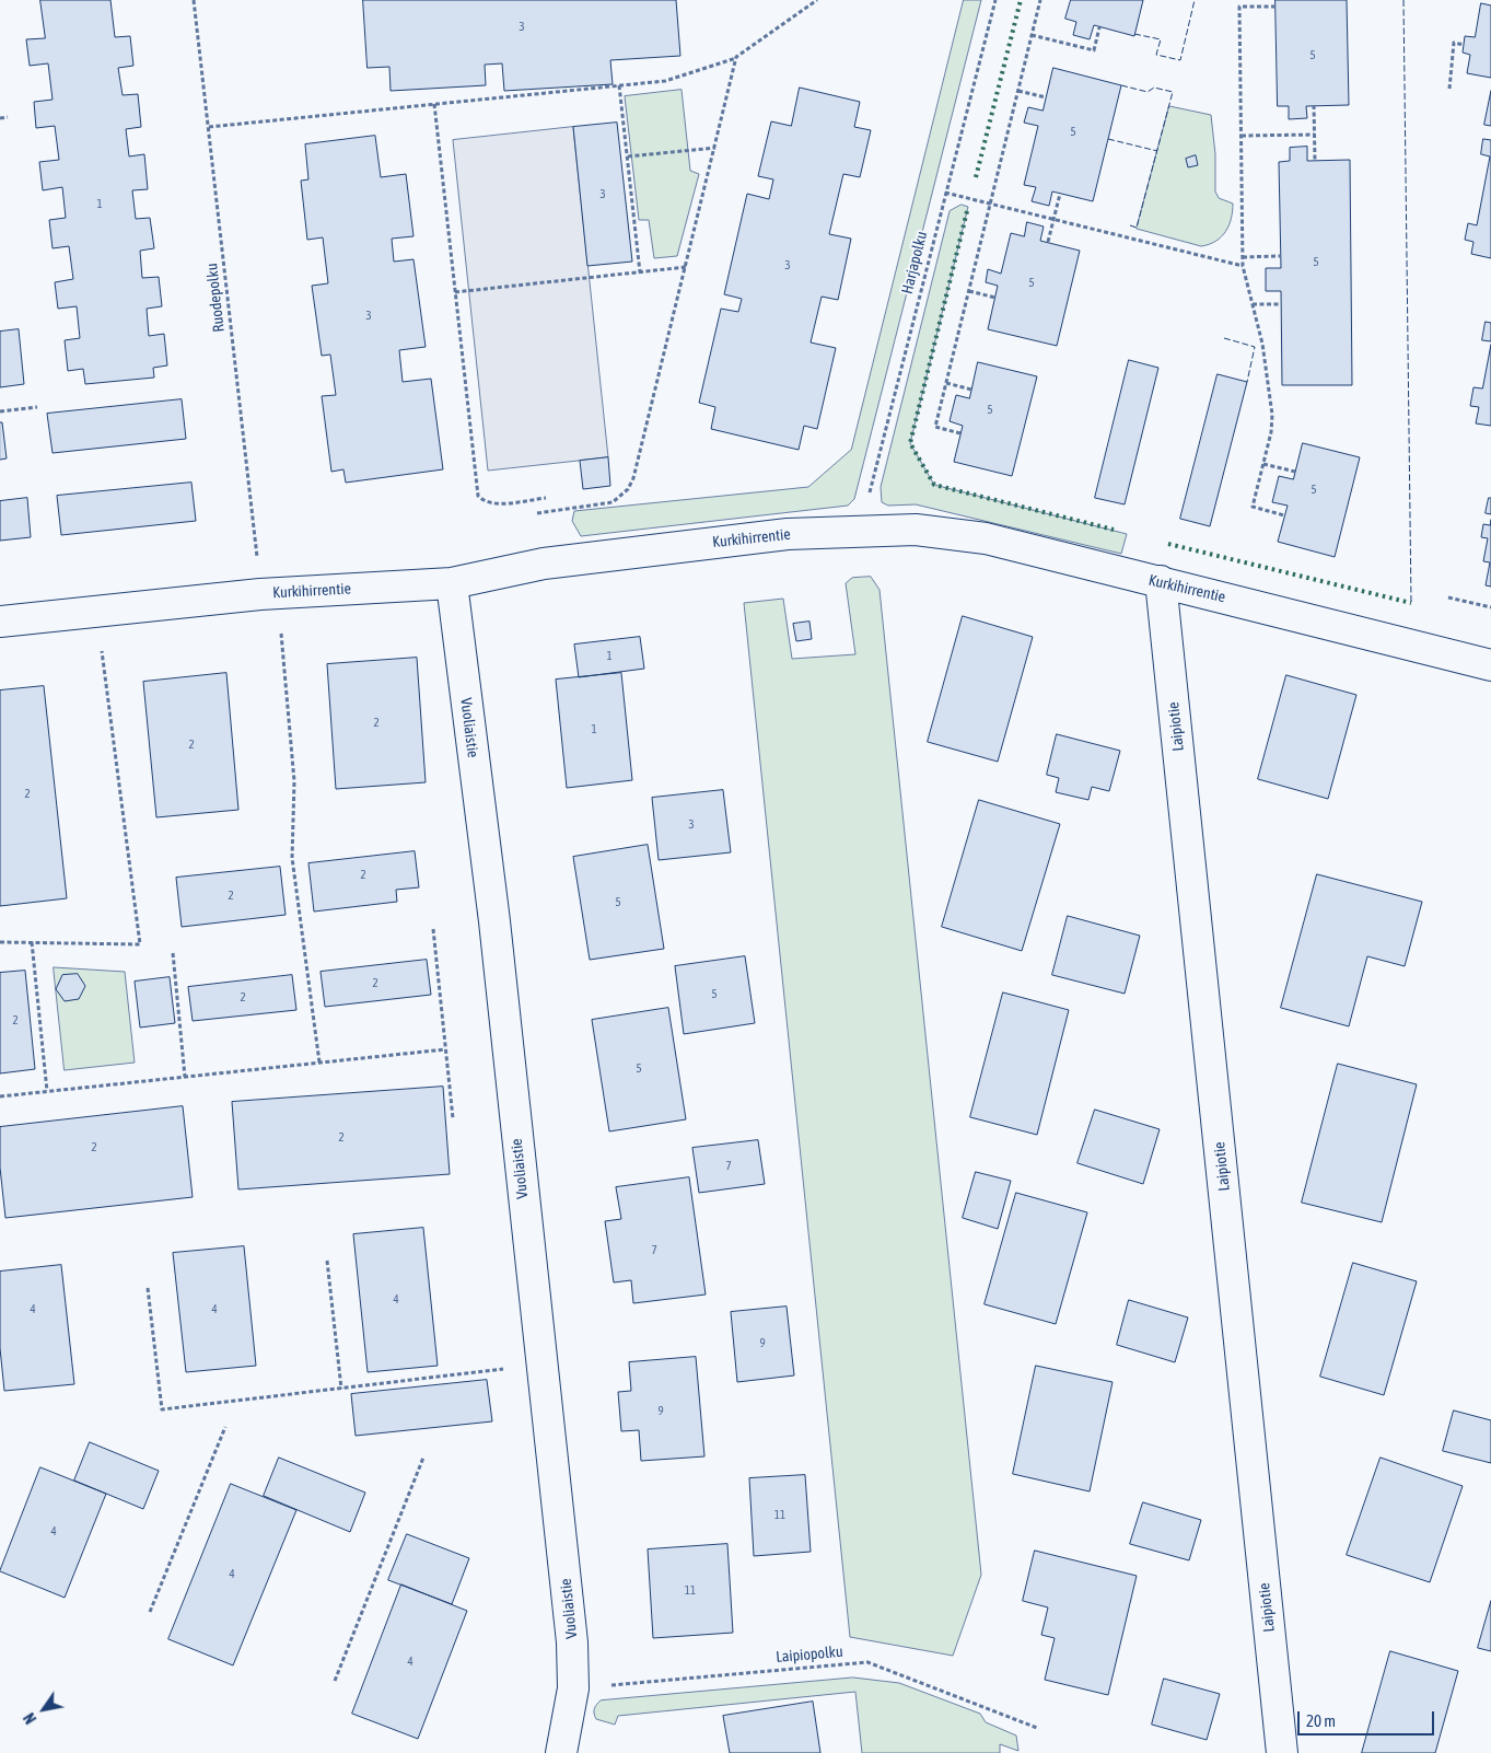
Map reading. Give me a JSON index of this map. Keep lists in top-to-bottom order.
{
  "streets": {
    "street": ["Kurkihirrentie", "Laipiotie", "Vuoliaistie"],
    "path": ["Harjapolku", "Ruodepolku", "Laipiopolku"]
  },
  "crossings": [
    ["Harjapolku", "Kurkihirrentie"],
    ["Ruodepolku", "Kurkihirrentie"],
    ["Kurkihirrentie", "Laipiotie"],
    ["Kurkihirrentie", "Vuoliaistie"],
    ["Vuoliaistie", "Laipiopolku"]
  ],
  "house_numbers": [
    "3",
    "5",
    "5",
    "3",
    "1",
    "5",
    "3",
    "5",
    "3",
    "5",
    "5",
    "1",
    "2",
    "1",
    "2",
    "2",
    "3",
    "2",
    "2",
    "5",
    "2",
    "5",
    "2",
    "2",
    "5",
    "2",
    "2",
    "7",
    "7",
    "4",
    "4",
    "4",
    "9",
    "9",
    "11",
    "4",
    "4",
    "11",
    "4"
  ],
  "scale_bar": "20 m",
  "north": "bottom left"
}
